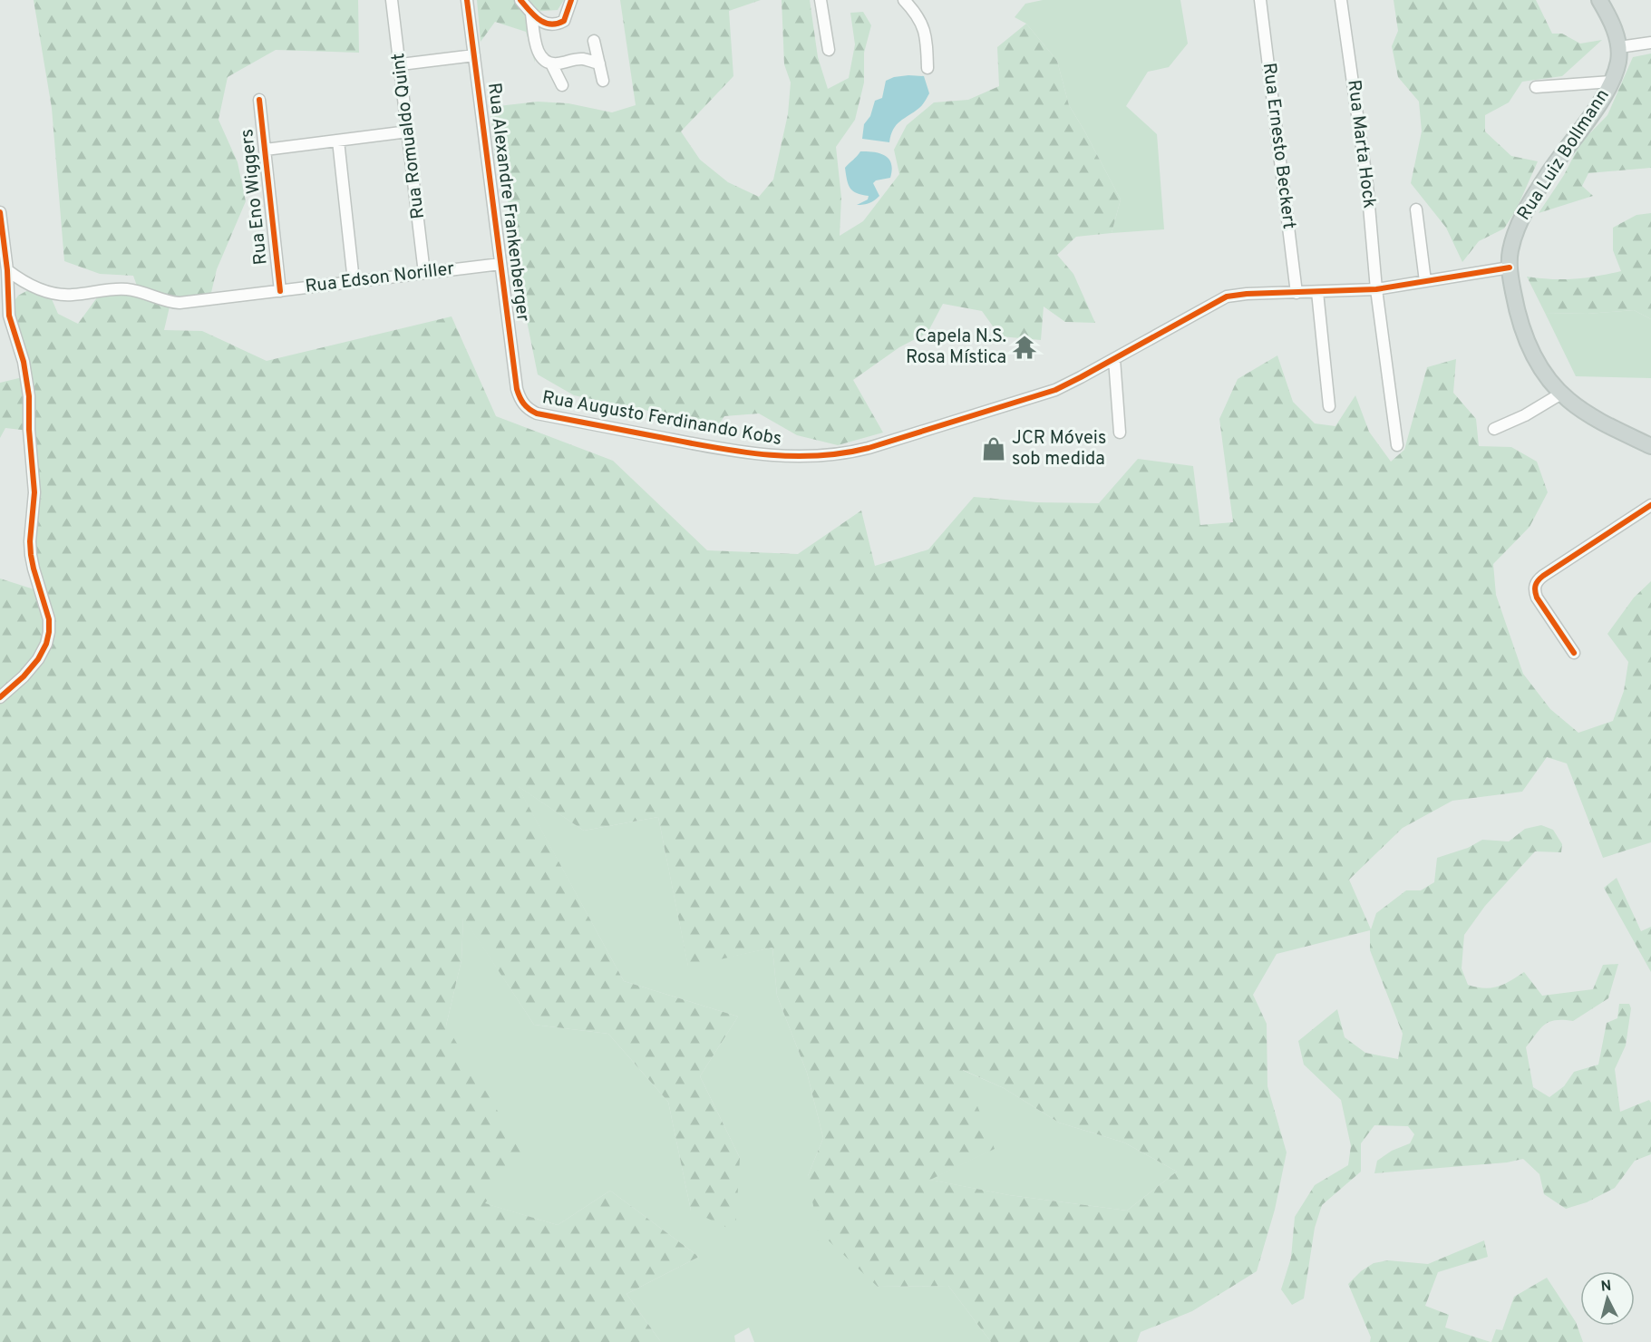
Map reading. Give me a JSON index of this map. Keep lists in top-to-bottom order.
{
  "streets": {
    "main road": ["Rua Luiz Bollmann"],
    "street": [
      "Rua Romualdo Quint",
      "Rua Marta Hock",
      "Rua Ernesto Beckert",
      "Rua Eno Wiggers",
      "Rua Alexandre Frankenberger",
      "Rua Edson Noriller",
      "Rua Augusto Ferdinando Kobs"
    ]
  },
  "crossings": [
    ["Rua Romualdo Quint", "Rua Edson Noriller"],
    ["Rua Marta Hock", "Rua Augusto Ferdinando Kobs"],
    ["Rua Ernesto Beckert", "Rua Augusto Ferdinando Kobs"],
    ["Rua Luiz Bollmann", "Rua Augusto Ferdinando Kobs"],
    ["Rua Eno Wiggers", "Rua Edson Noriller"],
    ["Rua Alexandre Frankenberger", "Rua Edson Noriller"],
    ["Rua Alexandre Frankenberger", "Rua Augusto Ferdinando Kobs"]
  ],
  "places": {
    "temple": ["Capela N.S. Rosa Mística"],
    "shop": ["JCR Móveis sob medida"]
  },
  "north": "top"
}
